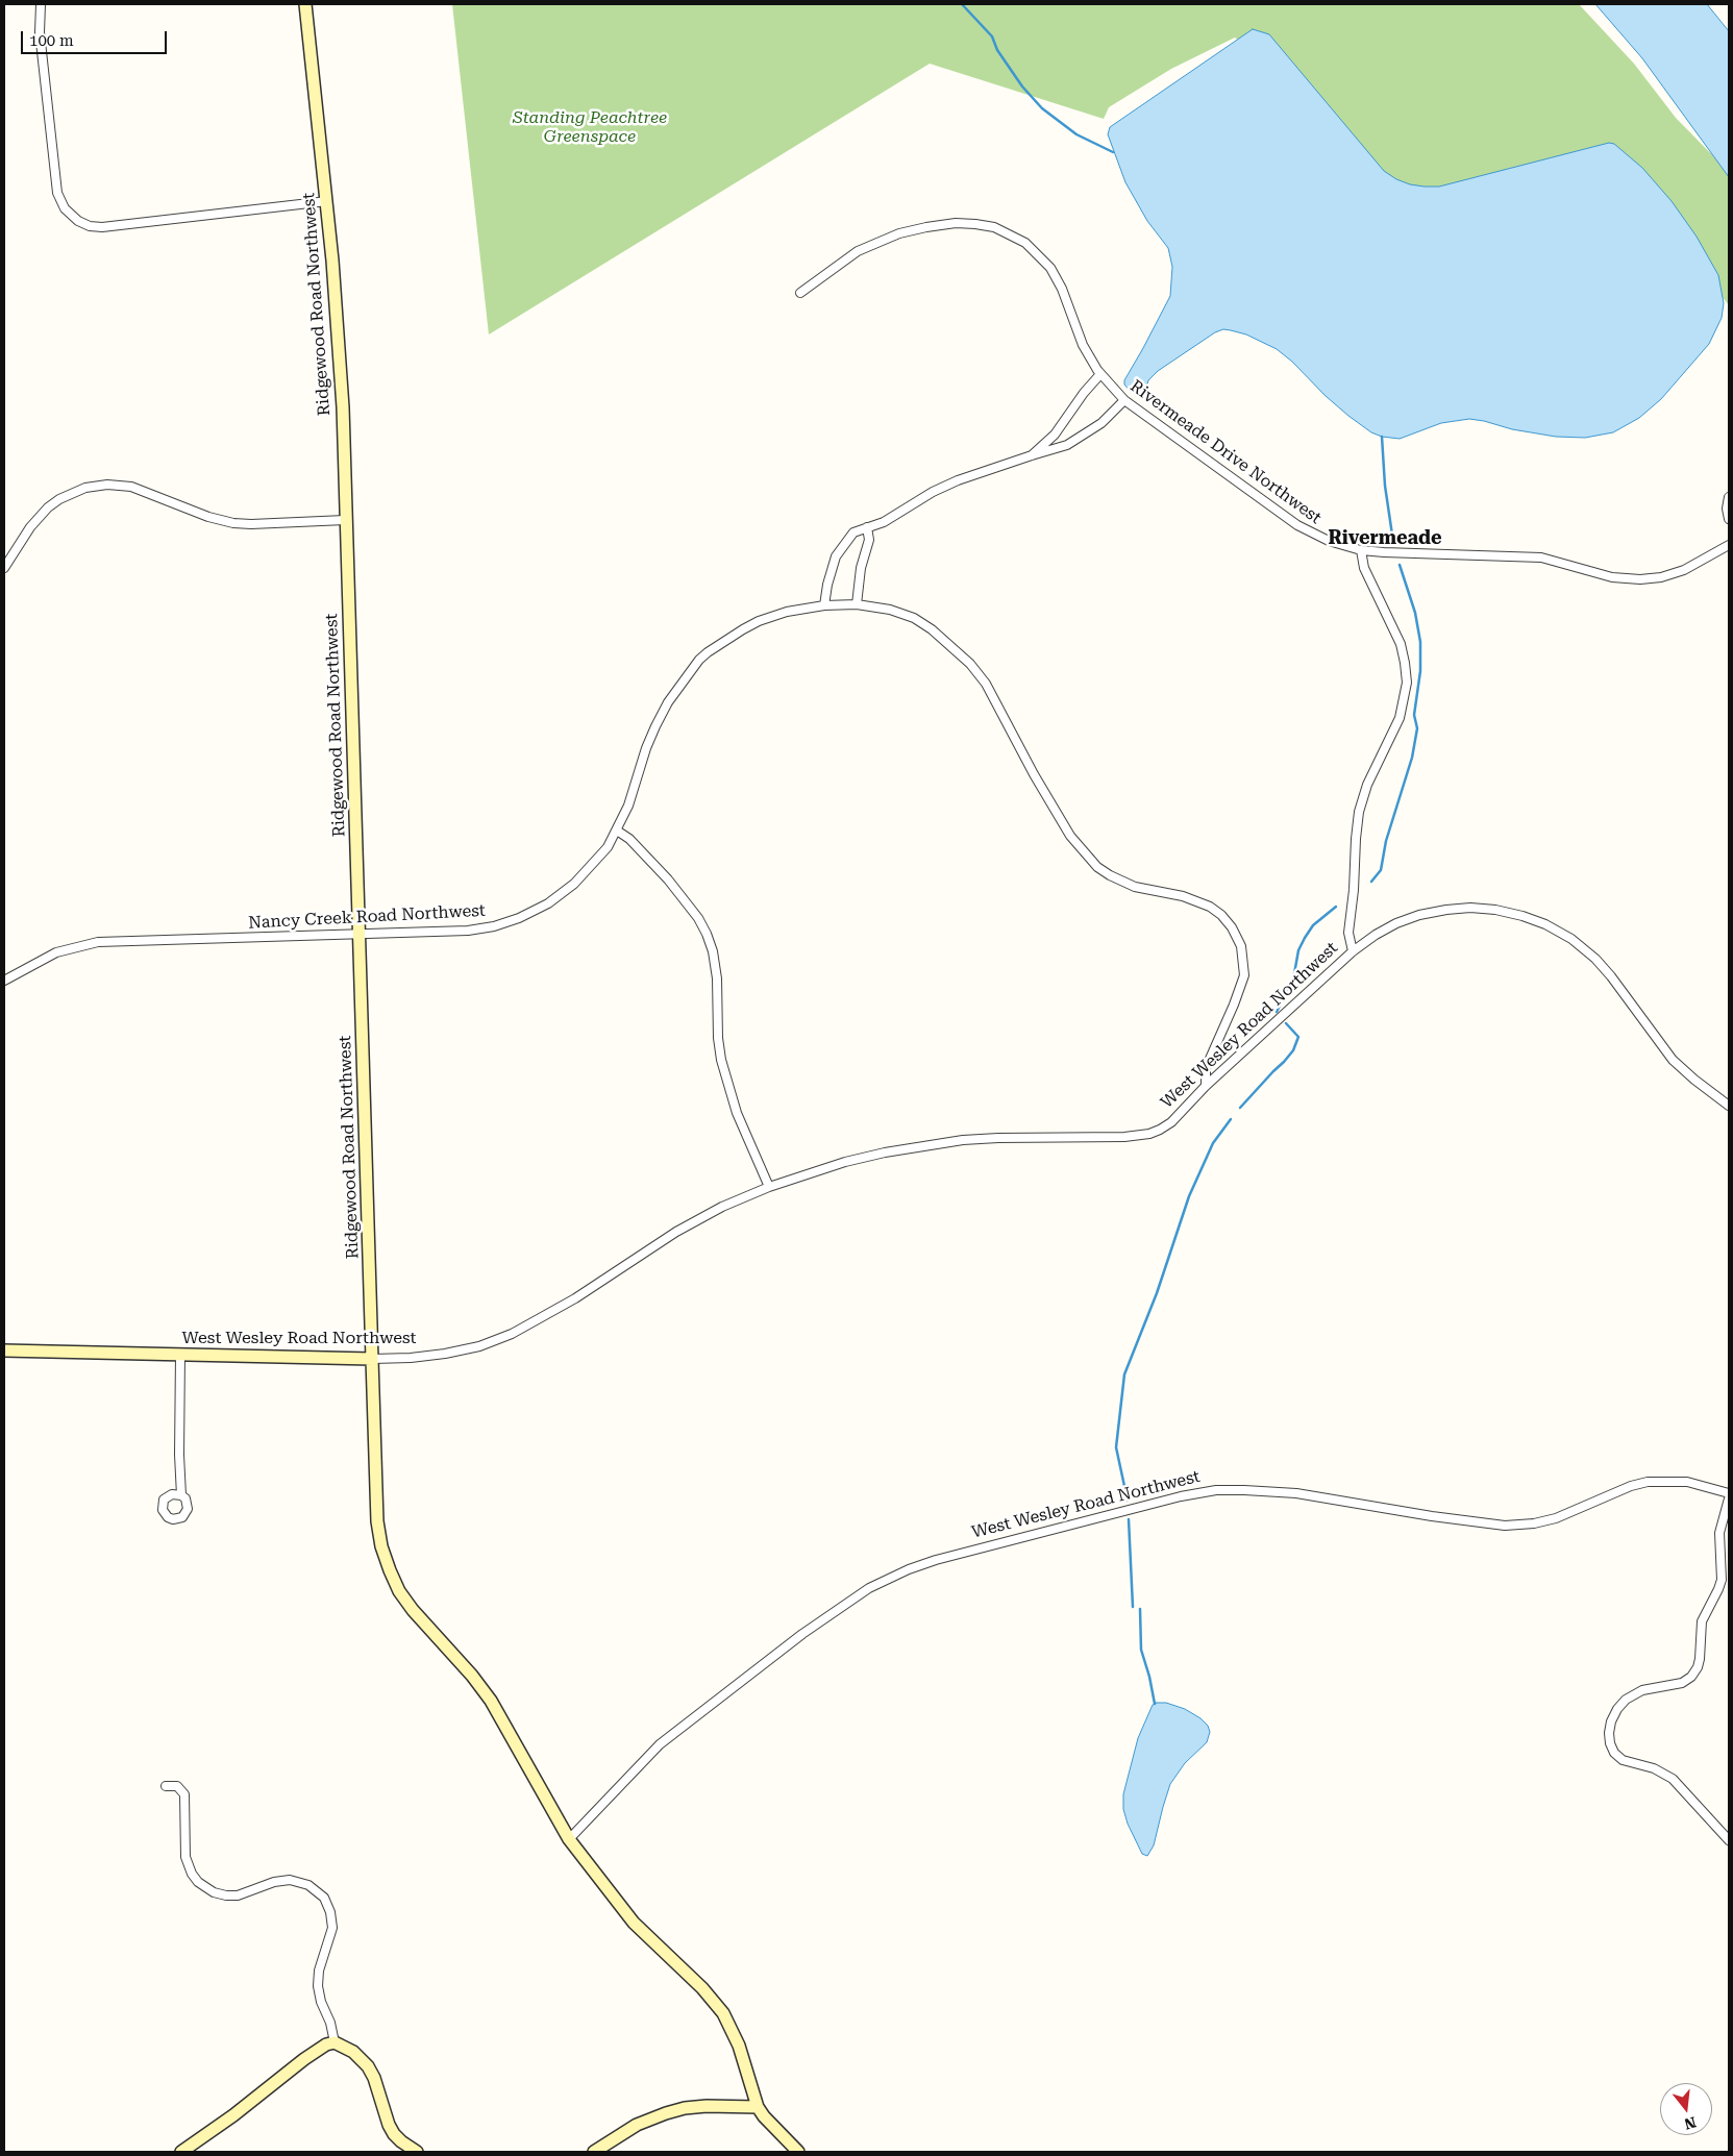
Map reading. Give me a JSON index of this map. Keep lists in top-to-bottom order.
{
  "streets": {
    "street": [
      "Ridgewood Road Northwest",
      "Rivermeade Drive Northwest",
      "Nancy Creek Road Northwest",
      "West Wesley Road Northwest"
    ]
  },
  "crossings": [
    ["Ridgewood Road Northwest", "Nancy Creek Road Northwest"],
    ["Ridgewood Road Northwest", "West Wesley Road Northwest"],
    ["Nancy Creek Road Northwest", "West Wesley Road Northwest"]
  ],
  "districts": ["Rivermeade"],
  "parks": ["Standing Peachtree Greenspace"],
  "scale_bar": "100 m",
  "north": "bottom"
}
